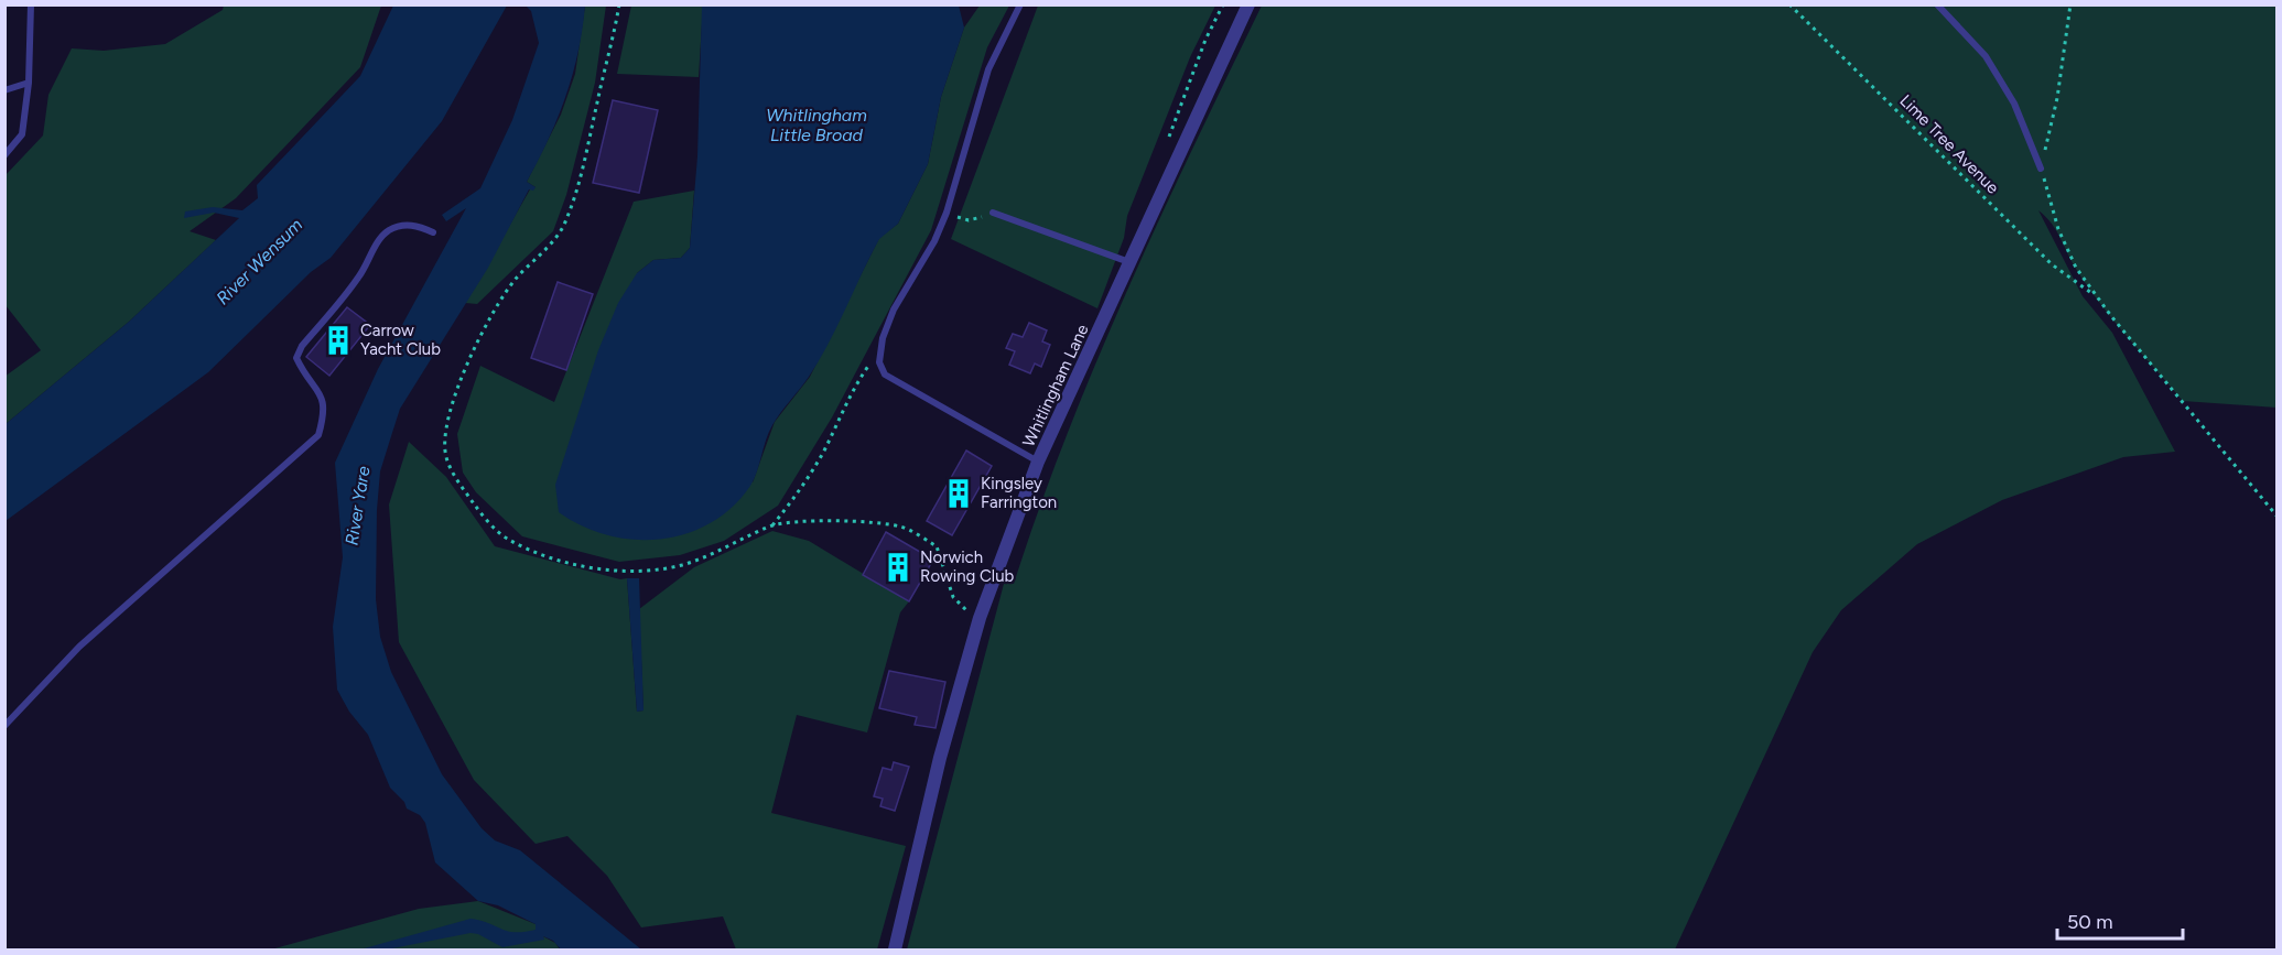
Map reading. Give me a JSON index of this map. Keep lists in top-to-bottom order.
{
  "streets": {
    "street": ["Whitlingham Lane"],
    "path": ["Lime Tree Avenue"]
  },
  "water": ["Whitlingham Little Broad", "River Wensum", "River Yare"],
  "places": {
    "building": ["Carrow Yacht Club", "Kingsley Farrington", "Norwich Rowing Club"]
  },
  "scale_bar": "50 m"
}
